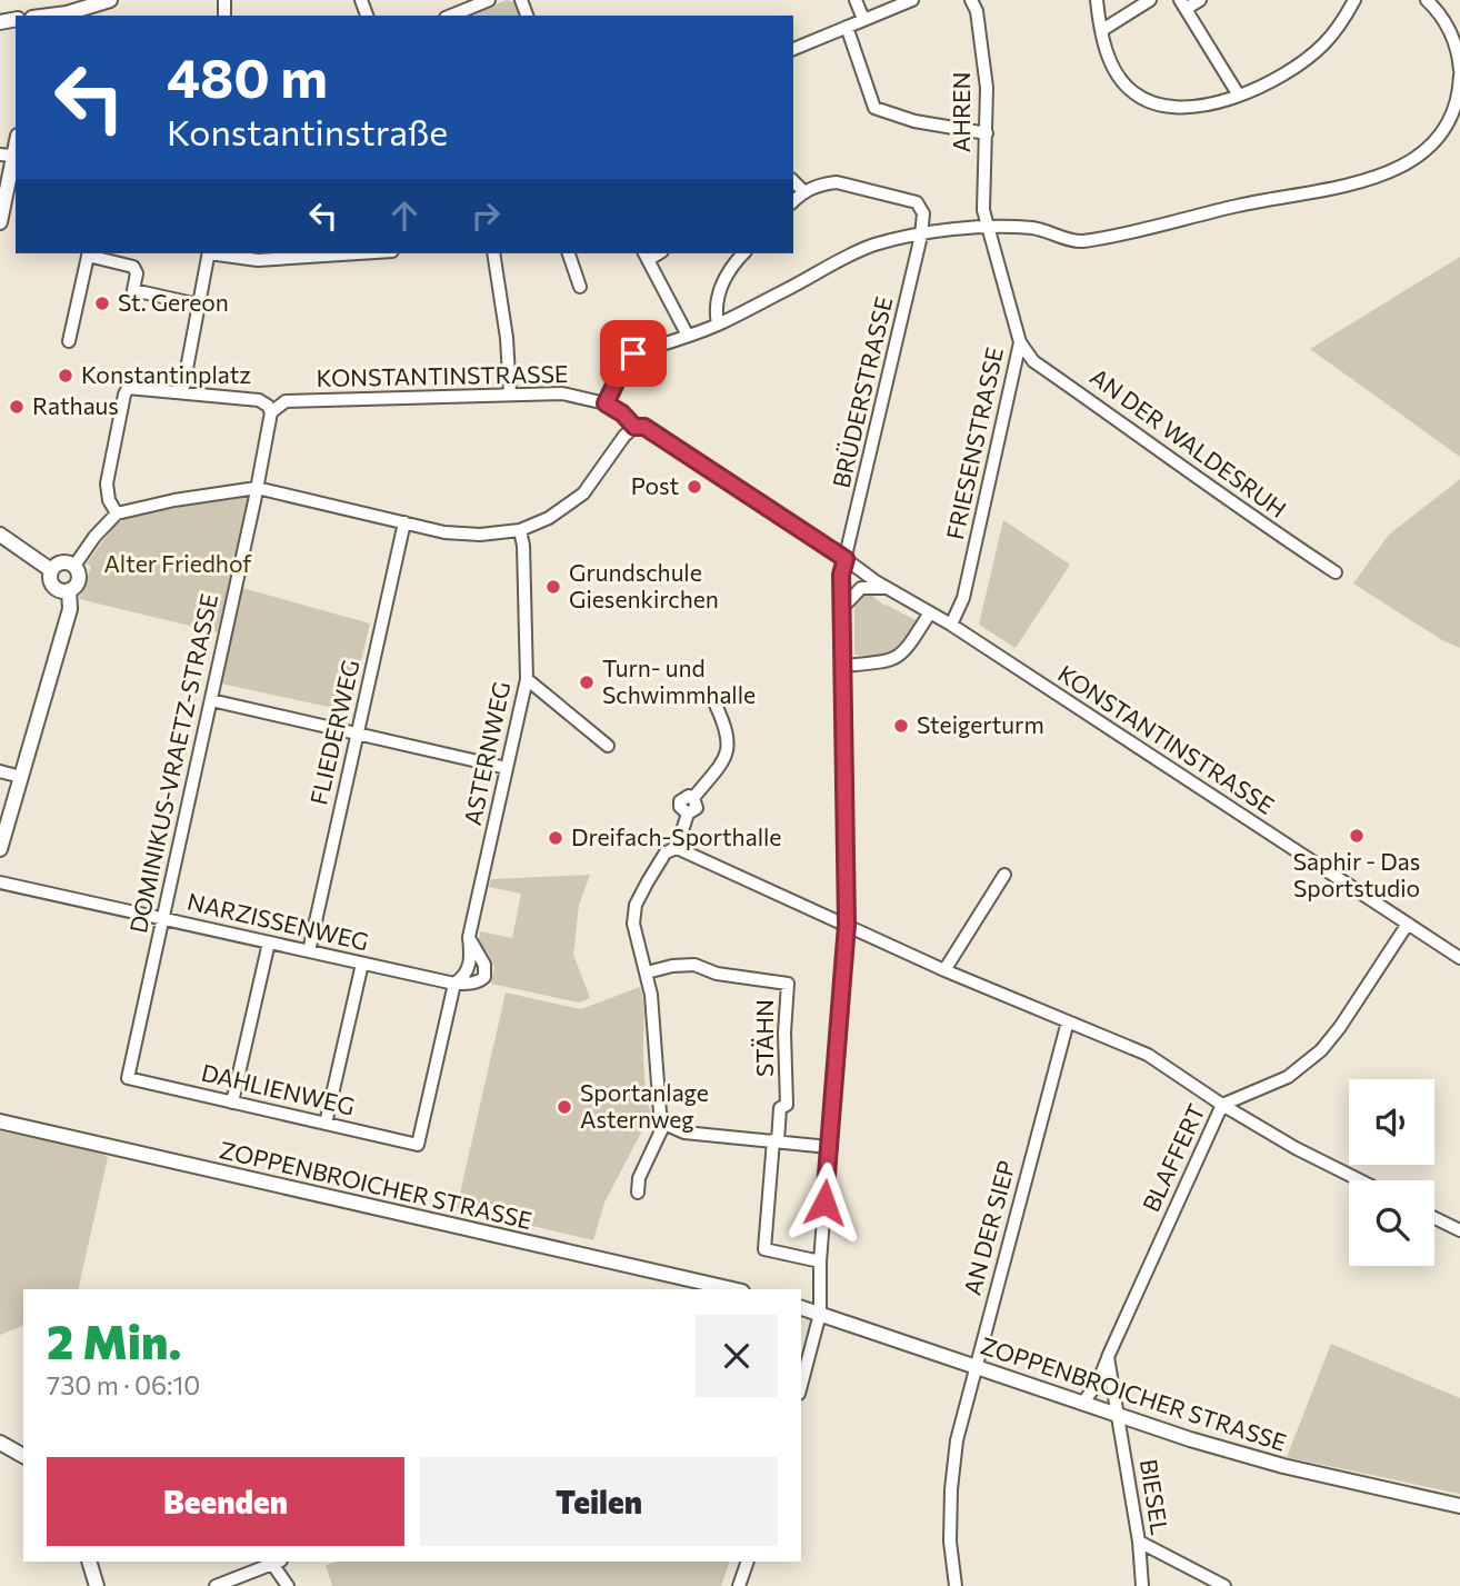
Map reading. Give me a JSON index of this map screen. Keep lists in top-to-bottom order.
{
  "streets": {
    "main road": ["ZOPPENBROICHER STRASSE"],
    "street": [
      "AHREN",
      "KONSTANTINSTRASSE",
      "BRÜDERSTRASSE",
      "FRIESENSTRASSE",
      "AN DER WALDESRUH",
      "FLIEDERWEG",
      "ASTERNWEG",
      "DOMINIKUS-VRAETZ-STRASSE",
      "NARZISSENWEG",
      "STÄHN",
      "DAHLIENWEG",
      "BLAFFERT",
      "AN DER SIEP",
      "BIESEL"
    ]
  },
  "crossings": [
    ["AHREN", "FRIESENSTRASSE"],
    ["KONSTANTINSTRASSE", "BRÜDERSTRASSE"],
    ["KONSTANTINSTRASSE", "FRIESENSTRASSE"],
    ["KONSTANTINSTRASSE", "DOMINIKUS-VRAETZ-STRASSE"],
    ["BRÜDERSTRASSE", "ZOPPENBROICHER STRASSE"],
    ["FRIESENSTRASSE", "AN DER WALDESRUH"],
    ["FLIEDERWEG", "NARZISSENWEG"],
    ["ASTERNWEG", "NARZISSENWEG"],
    ["ASTERNWEG", "DAHLIENWEG"],
    ["DOMINIKUS-VRAETZ-STRASSE", "NARZISSENWEG"],
    ["DOMINIKUS-VRAETZ-STRASSE", "DAHLIENWEG"],
    ["NARZISSENWEG", "DAHLIENWEG"],
    ["BLAFFERT", "ZOPPENBROICHER STRASSE"],
    ["ZOPPENBROICHER STRASSE", "AN DER SIEP"],
    ["ZOPPENBROICHER STRASSE", "BIESEL"]
  ],
  "parks": ["Alter Friedhof"],
  "places": [
    "St. Gereon",
    "Konstantinplatz",
    "Rathaus",
    "Post",
    "Grundschule Giesenkirchen",
    "Turn- und Schwimmhalle",
    "Steigerturm",
    "Saphir - Das Sportstudio",
    "Dreifach-Sporthalle",
    "Sportanlage Asternweg"
  ],
  "page": {
    "turn": ["480 m", "Konstantinstraße"],
    "heading": ["2 Min.", "730 m · 06:10"],
    "buttons": ["Beenden", "Teilen"]
  }
}
